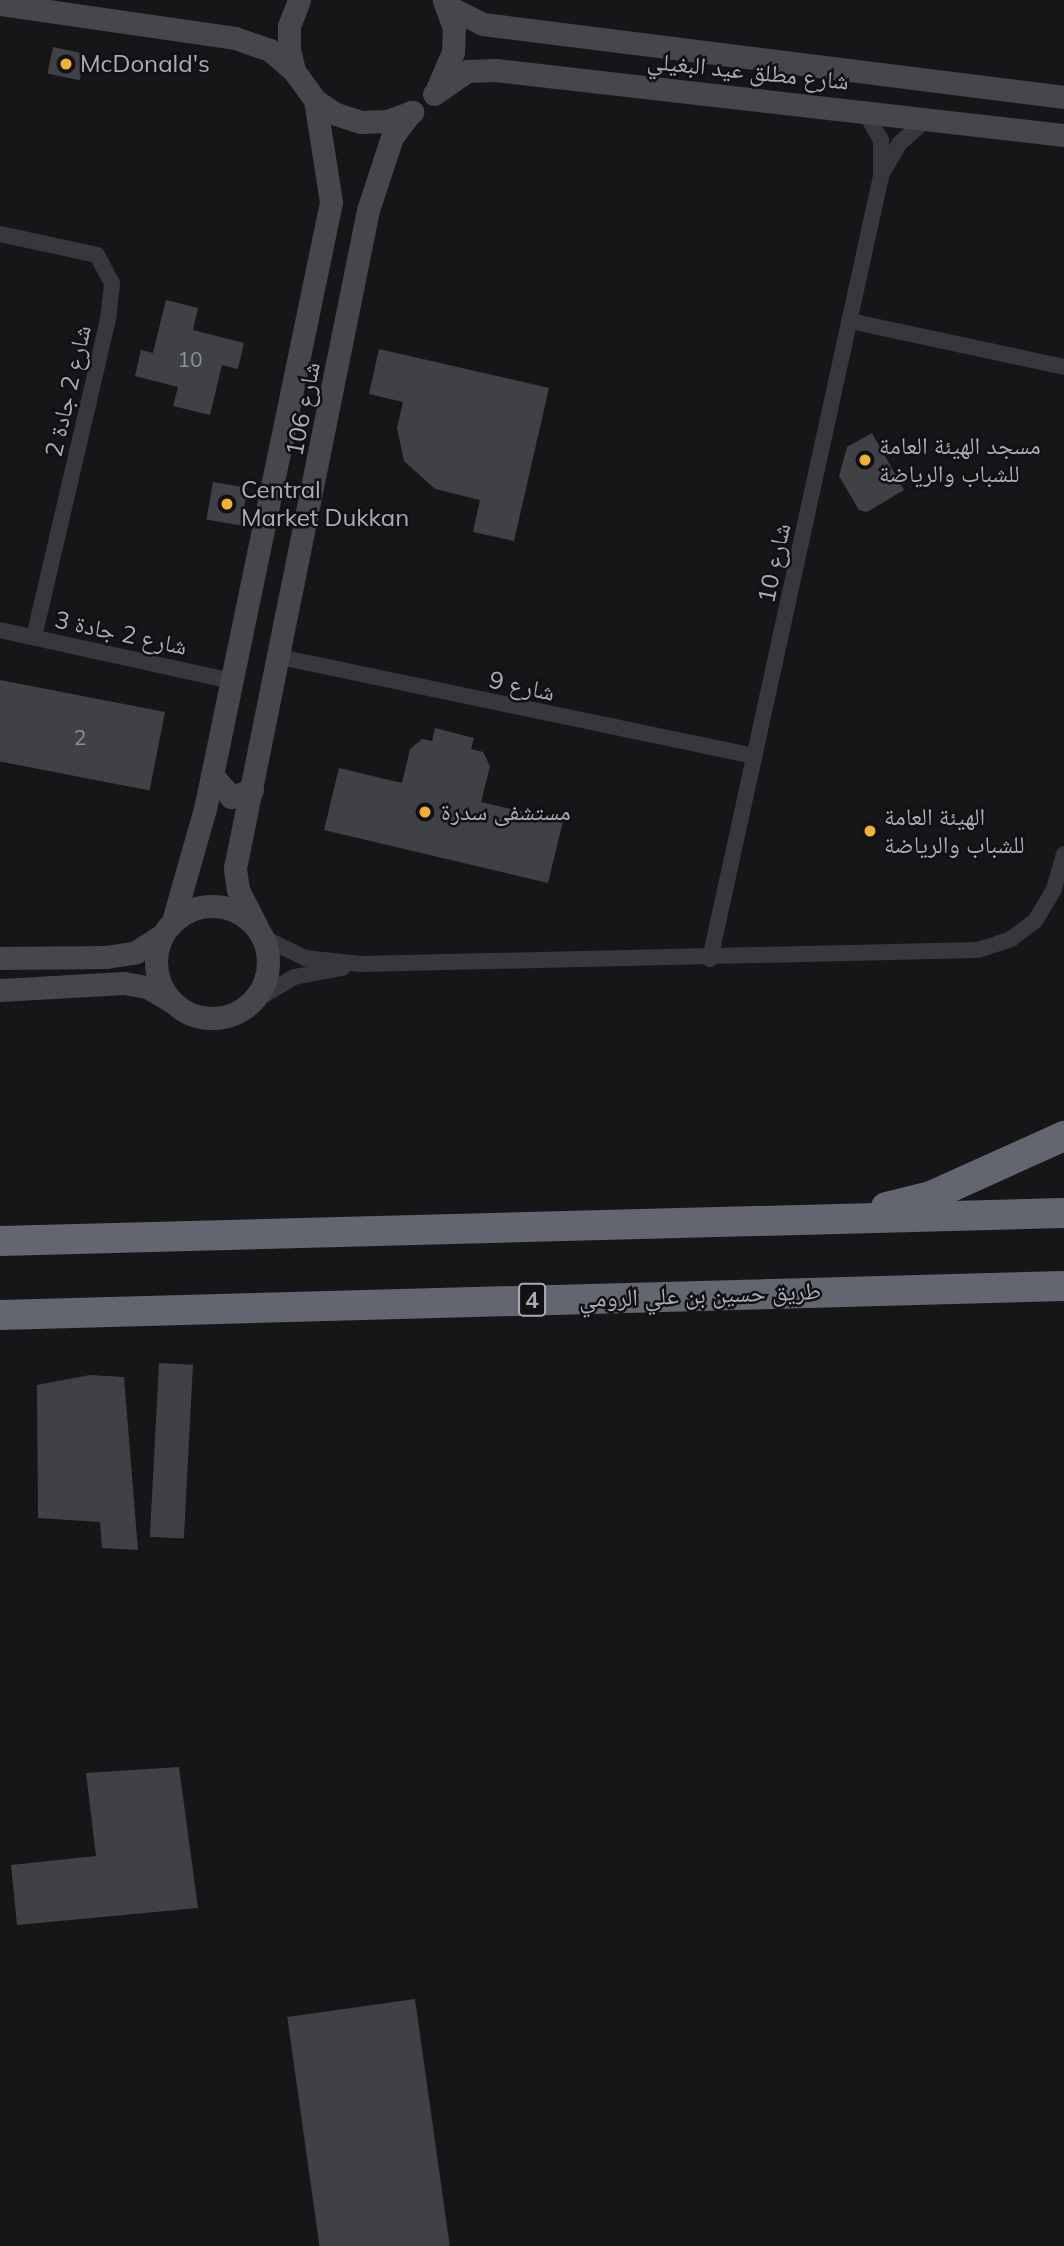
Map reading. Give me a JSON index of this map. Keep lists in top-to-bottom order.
{
  "streets": {
    "highway": ["طريق حسين بن علي الرومي", "4"],
    "street": [
      "شارع مطلق عيد البغيلي",
      "شارع 2 جادة 2",
      "شارع 106",
      "شارع 10",
      "شارع 2 جادة 3",
      "شارع 9"
    ]
  },
  "crossings": [
    ["شارع مطلق عيد البغيلي", "شارع 106"],
    ["شارع مطلق عيد البغيلي", "شارع 10"],
    ["شارع 2 جادة 2", "شارع 2 جادة 3"],
    ["شارع 106", "شارع 2 جادة 3"],
    ["شارع 106", "شارع 9"],
    ["شارع 10", "شارع 9"]
  ],
  "places": [
    "McDonald's",
    "مسجد الهيئة العامة للشباب والرياضة",
    "Central Market Dukkan",
    "مستشفى سدرة",
    "الهيئة العامة للشباب والرياضة"
  ],
  "house_numbers": ["10", "2"]
}
